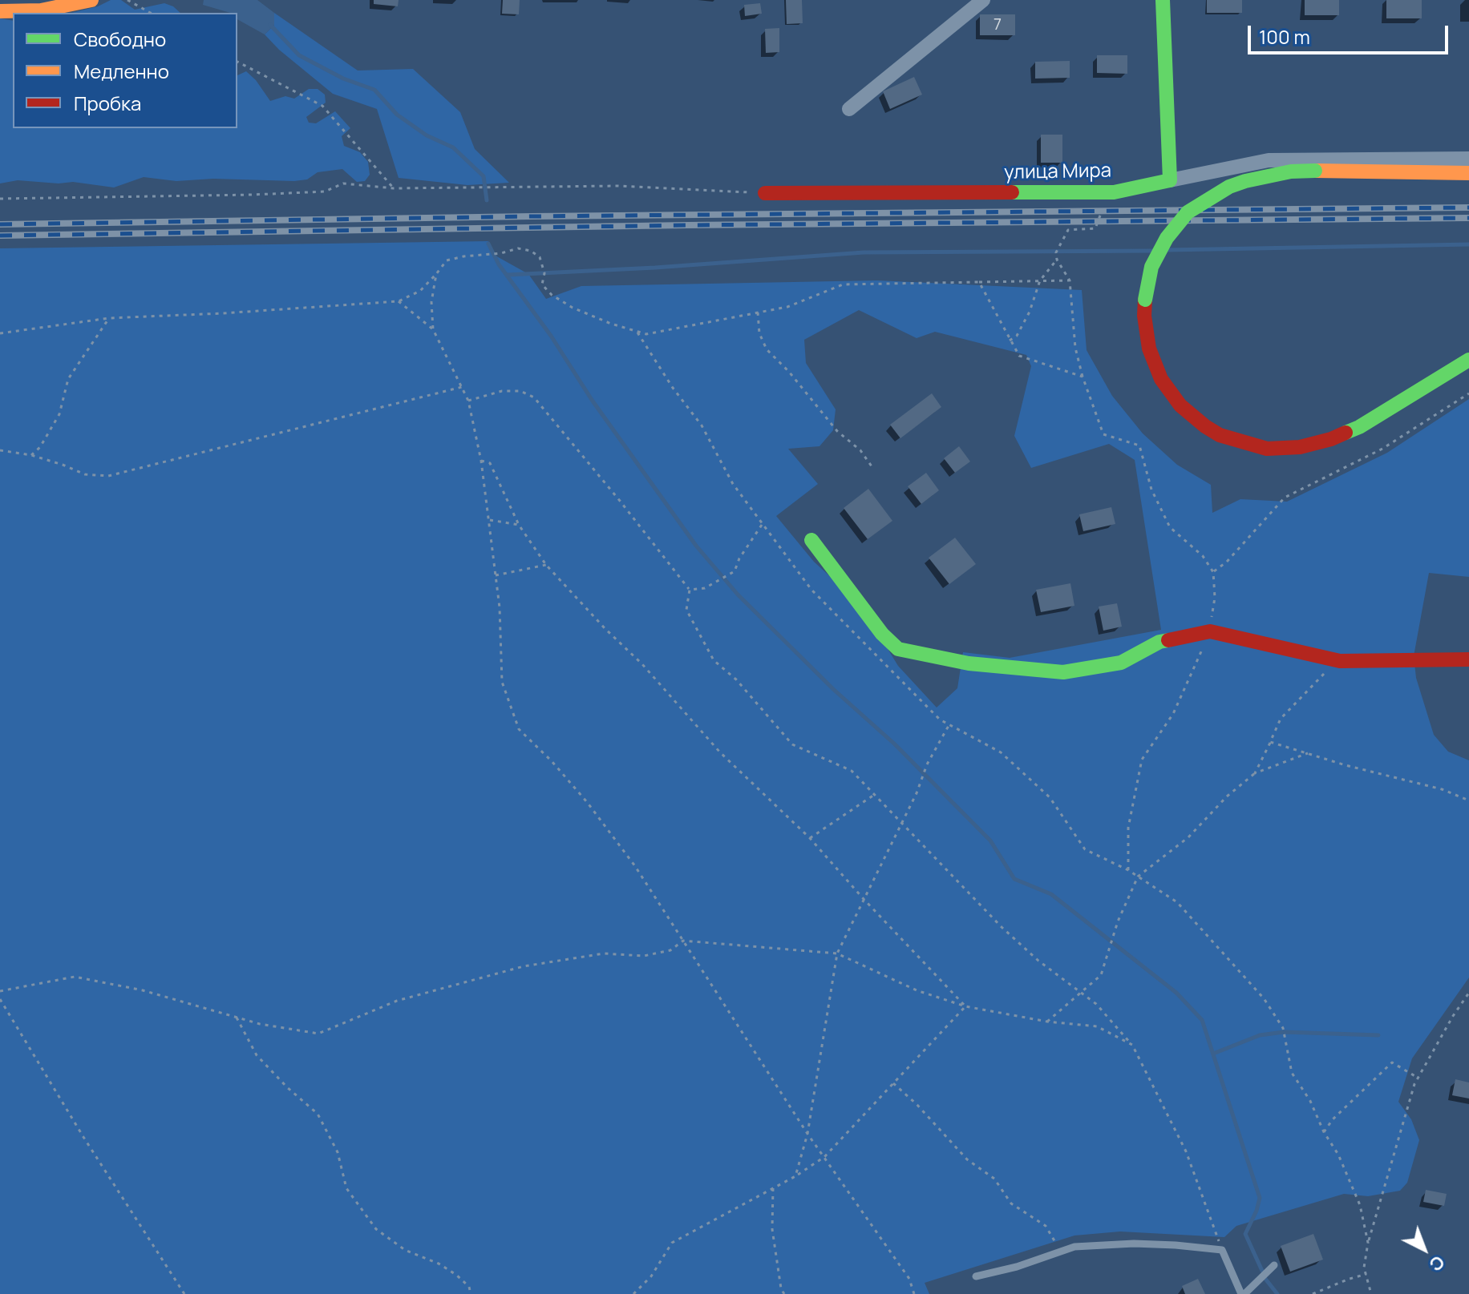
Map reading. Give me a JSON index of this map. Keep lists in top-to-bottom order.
{
  "streets": {
    "street": ["улица Мира"]
  },
  "house_numbers": ["7"],
  "legend": ["Свободно", "Медленно", "Пробка"],
  "scale_bar": "100 m",
  "north": "bottom right"
}
